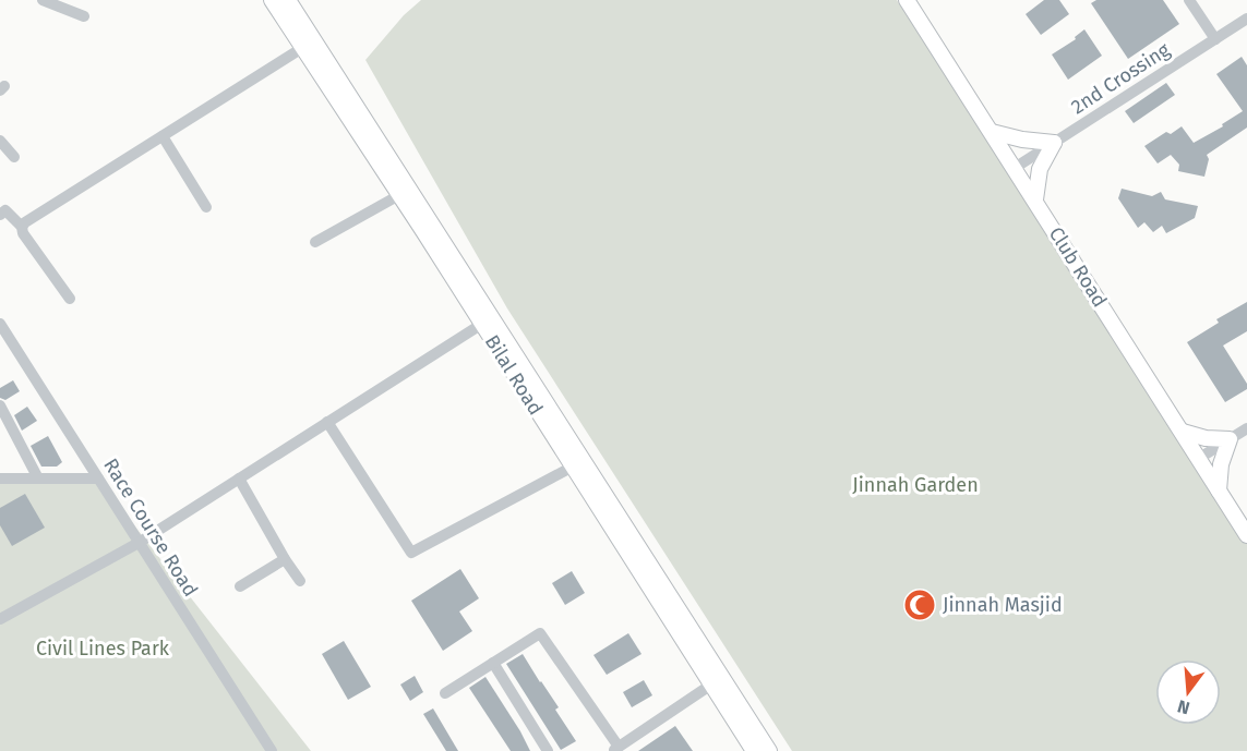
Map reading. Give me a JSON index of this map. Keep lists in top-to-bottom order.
{
  "streets": {
    "main road": ["Club Road", "Bilal Road"],
    "street": ["2nd Crossing", "Race Course Road"]
  },
  "crossings": [
    ["2nd Crossing", "Club Road"]
  ],
  "parks": ["Jinnah Garden", "Civil Lines Park"],
  "places": {
    "mosque": ["Jinnah Masjid"]
  },
  "north": "bottom"
}
